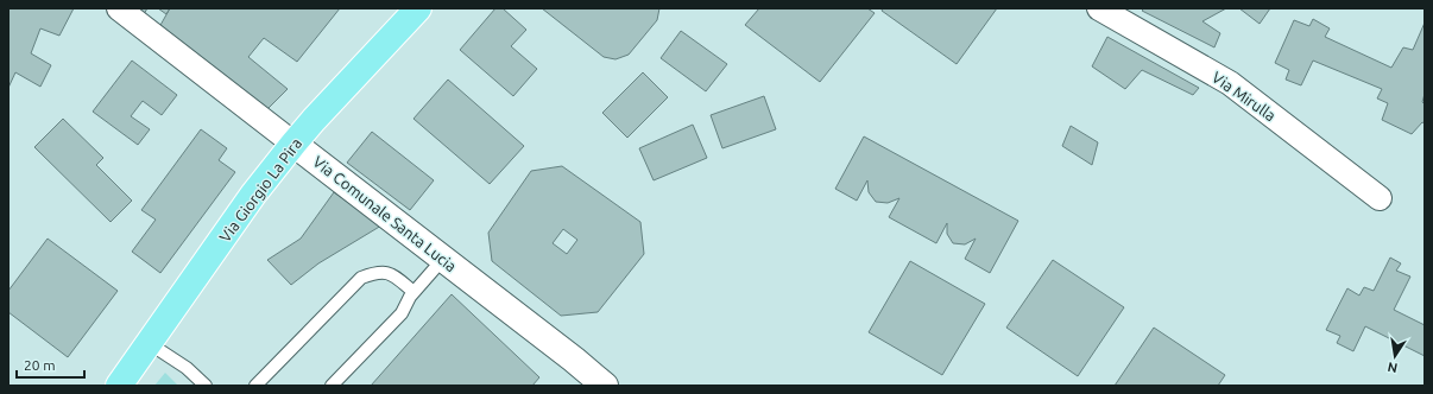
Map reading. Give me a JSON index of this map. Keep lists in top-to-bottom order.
{
  "streets": {
    "main road": ["Via Giorgio La Pira"],
    "street": ["Via Mirulla", "Via Comunale Santa Lucia"]
  },
  "crossings": [
    ["Via Giorgio La Pira", "Via Comunale Santa Lucia"]
  ],
  "scale_bar": "20 m",
  "north": "bottom"
}
